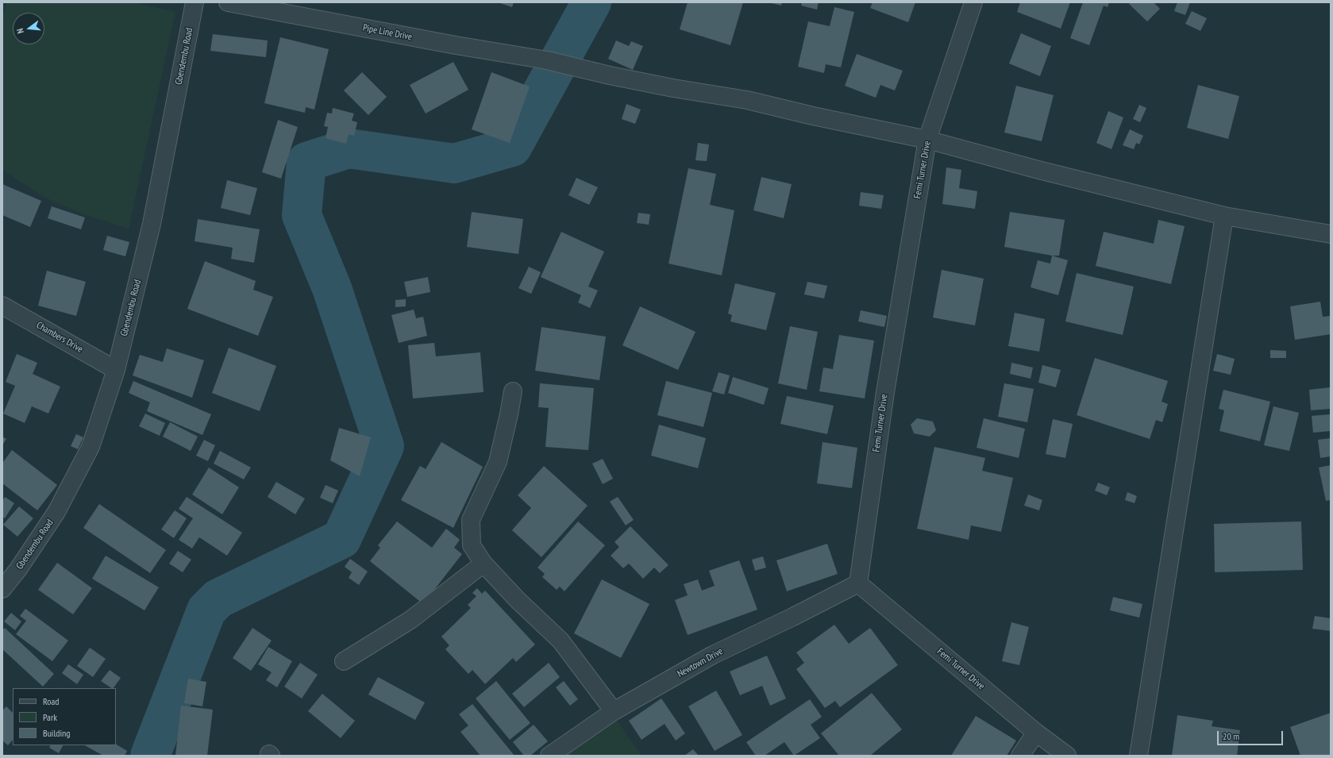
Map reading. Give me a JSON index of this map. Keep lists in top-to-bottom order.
{
  "streets": {
    "street": [
      "Pipe Line Drive",
      "Gbendembu Road",
      "Femi Turner Drive",
      "Chambers Drive",
      "Newtown Drive"
    ]
  },
  "crossings": [
    ["Pipe Line Drive", "Femi Turner Drive"],
    ["Gbendembu Road", "Chambers Drive"],
    ["Femi Turner Drive", "Newtown Drive"]
  ],
  "legend": ["Road", "Park", "Building"],
  "scale_bar": "20 m",
  "north": "left"
}
